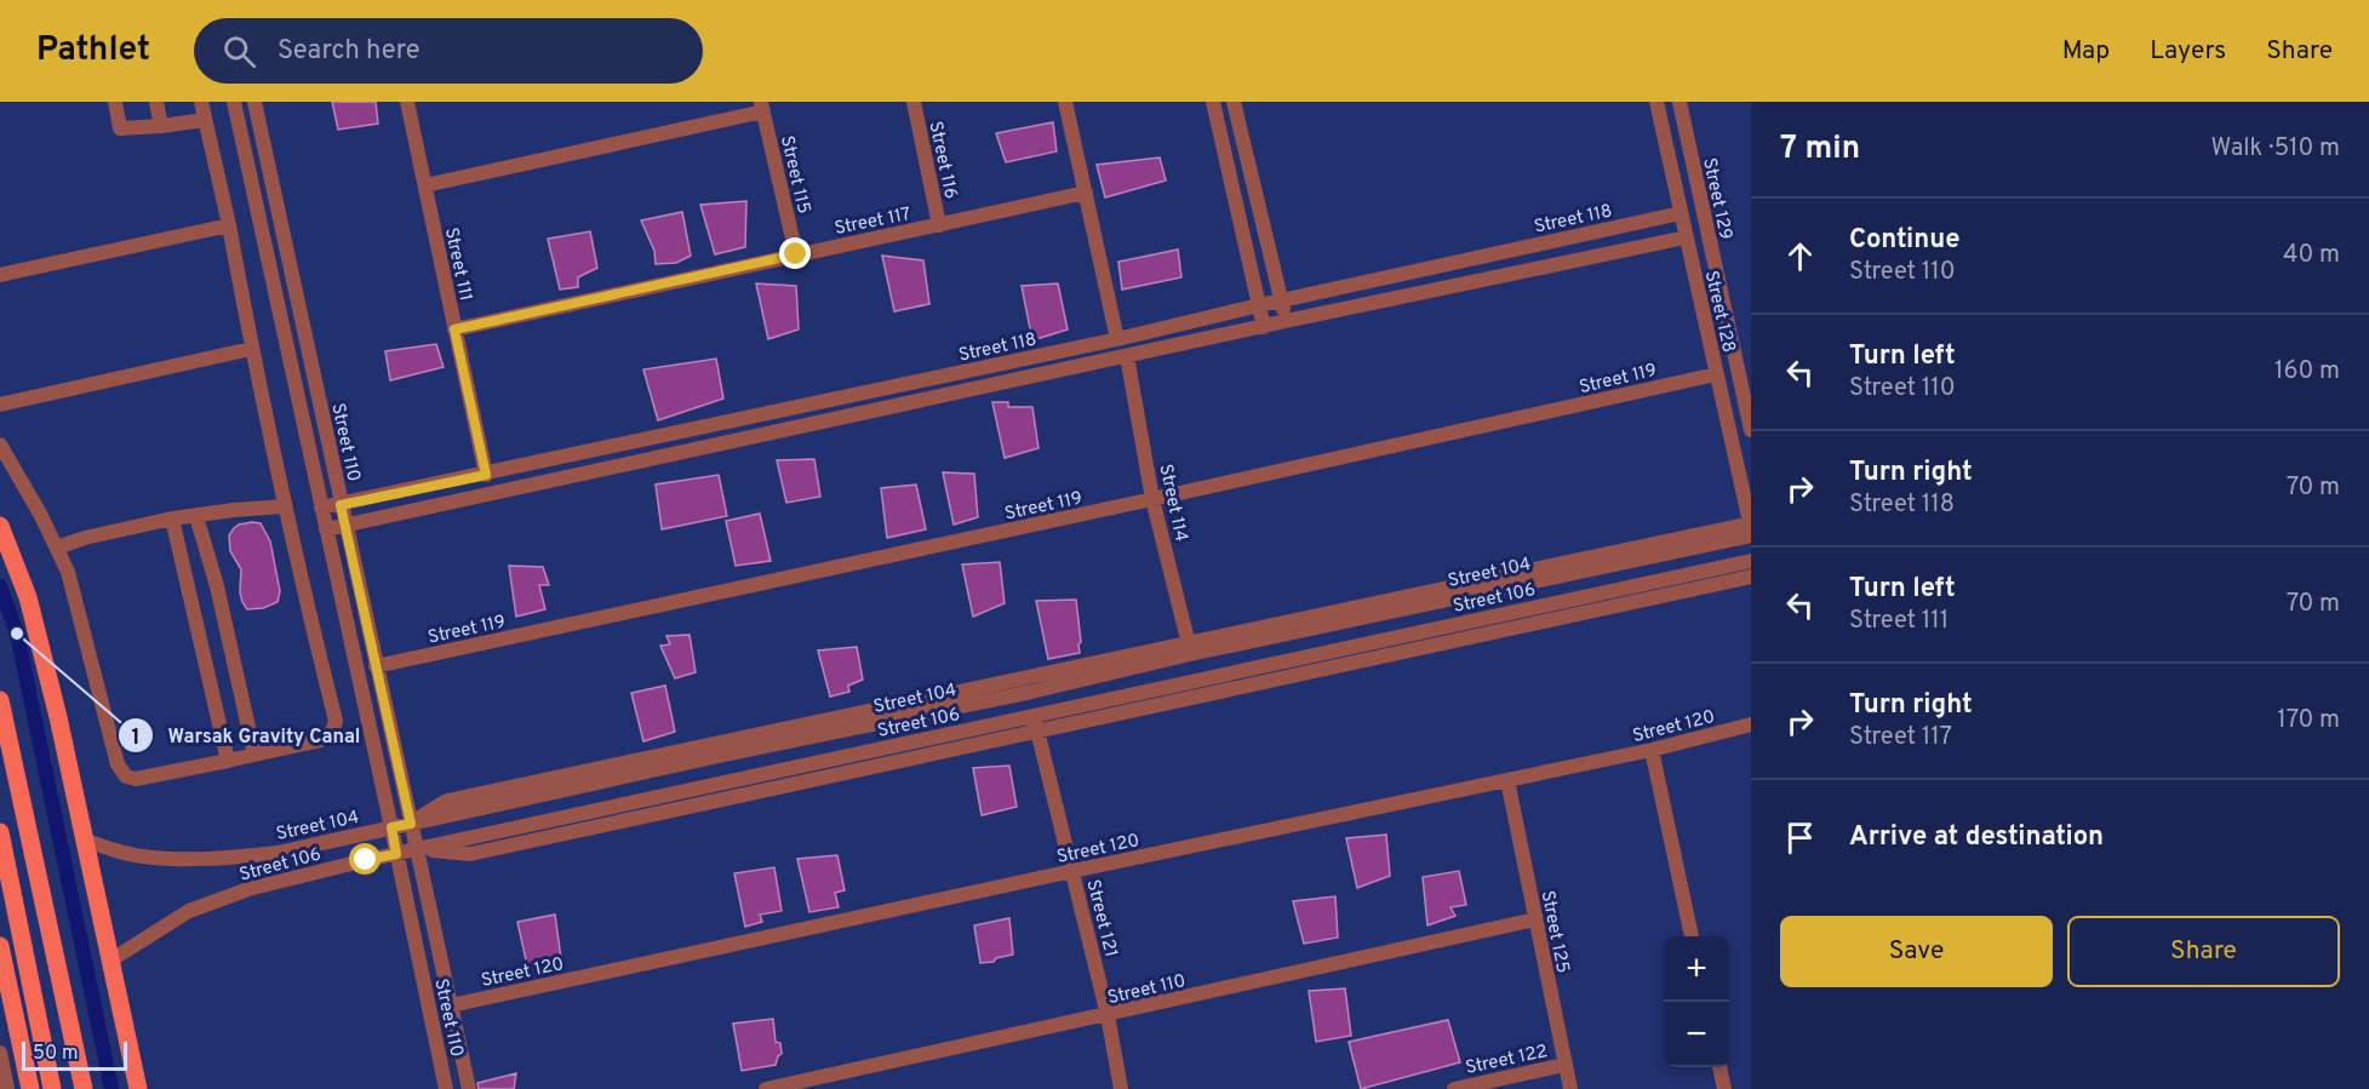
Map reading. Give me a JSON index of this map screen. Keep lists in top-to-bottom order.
{
  "streets": {
    "street": [
      "Street 116",
      "Street 115",
      "Street 129",
      "Street 118",
      "Street 117",
      "Street 111",
      "Street 128",
      "Street 119",
      "Street 110",
      "Street 114",
      "Street 104",
      "Street 106",
      "Street 120",
      "Street 121",
      "Street 125",
      "Street 122"
    ]
  },
  "crossings": [
    ["Street 116", "Street 117"],
    ["Street 115", "Street 117"],
    ["Street 118", "Street 111"],
    ["Street 118", "Street 128"],
    ["Street 118", "Street 110"],
    ["Street 117", "Street 111"],
    ["Street 128", "Street 119"],
    ["Street 128", "Street 104"],
    ["Street 119", "Street 110"],
    ["Street 119", "Street 114"],
    ["Street 110", "Street 104"],
    ["Street 110", "Street 106"],
    ["Street 110", "Street 120"],
    ["Street 110", "Street 121"],
    ["Street 110", "Street 125"],
    ["Street 114", "Street 104"],
    ["Street 106", "Street 121"],
    ["Street 120", "Street 121"],
    ["Street 120", "Street 125"],
    ["Street 125", "Street 122"]
  ],
  "places": ["Warsak Gravity Canal"],
  "scale_bar": "50 m",
  "page": {
    "header": "Pathlet",
    "search": "Search here",
    "nav": ["Map", "Layers", "Share"],
    "heading": ["7 min", "Walk · 510 m"],
    "list": [
      ["Continue", "Street 110", "40 m"],
      ["Turn left", "Street 110", "160 m"],
      ["Turn right", "Street 118", "70 m"],
      ["Turn left", "Street 111", "70 m"],
      ["Turn right", "Street 117", "170 m"],
      "Arrive at destination"
    ],
    "buttons": ["Save", "Share"],
    "map_buttons": ["+", "−"],
    "scale": "50 m"
  }
}
